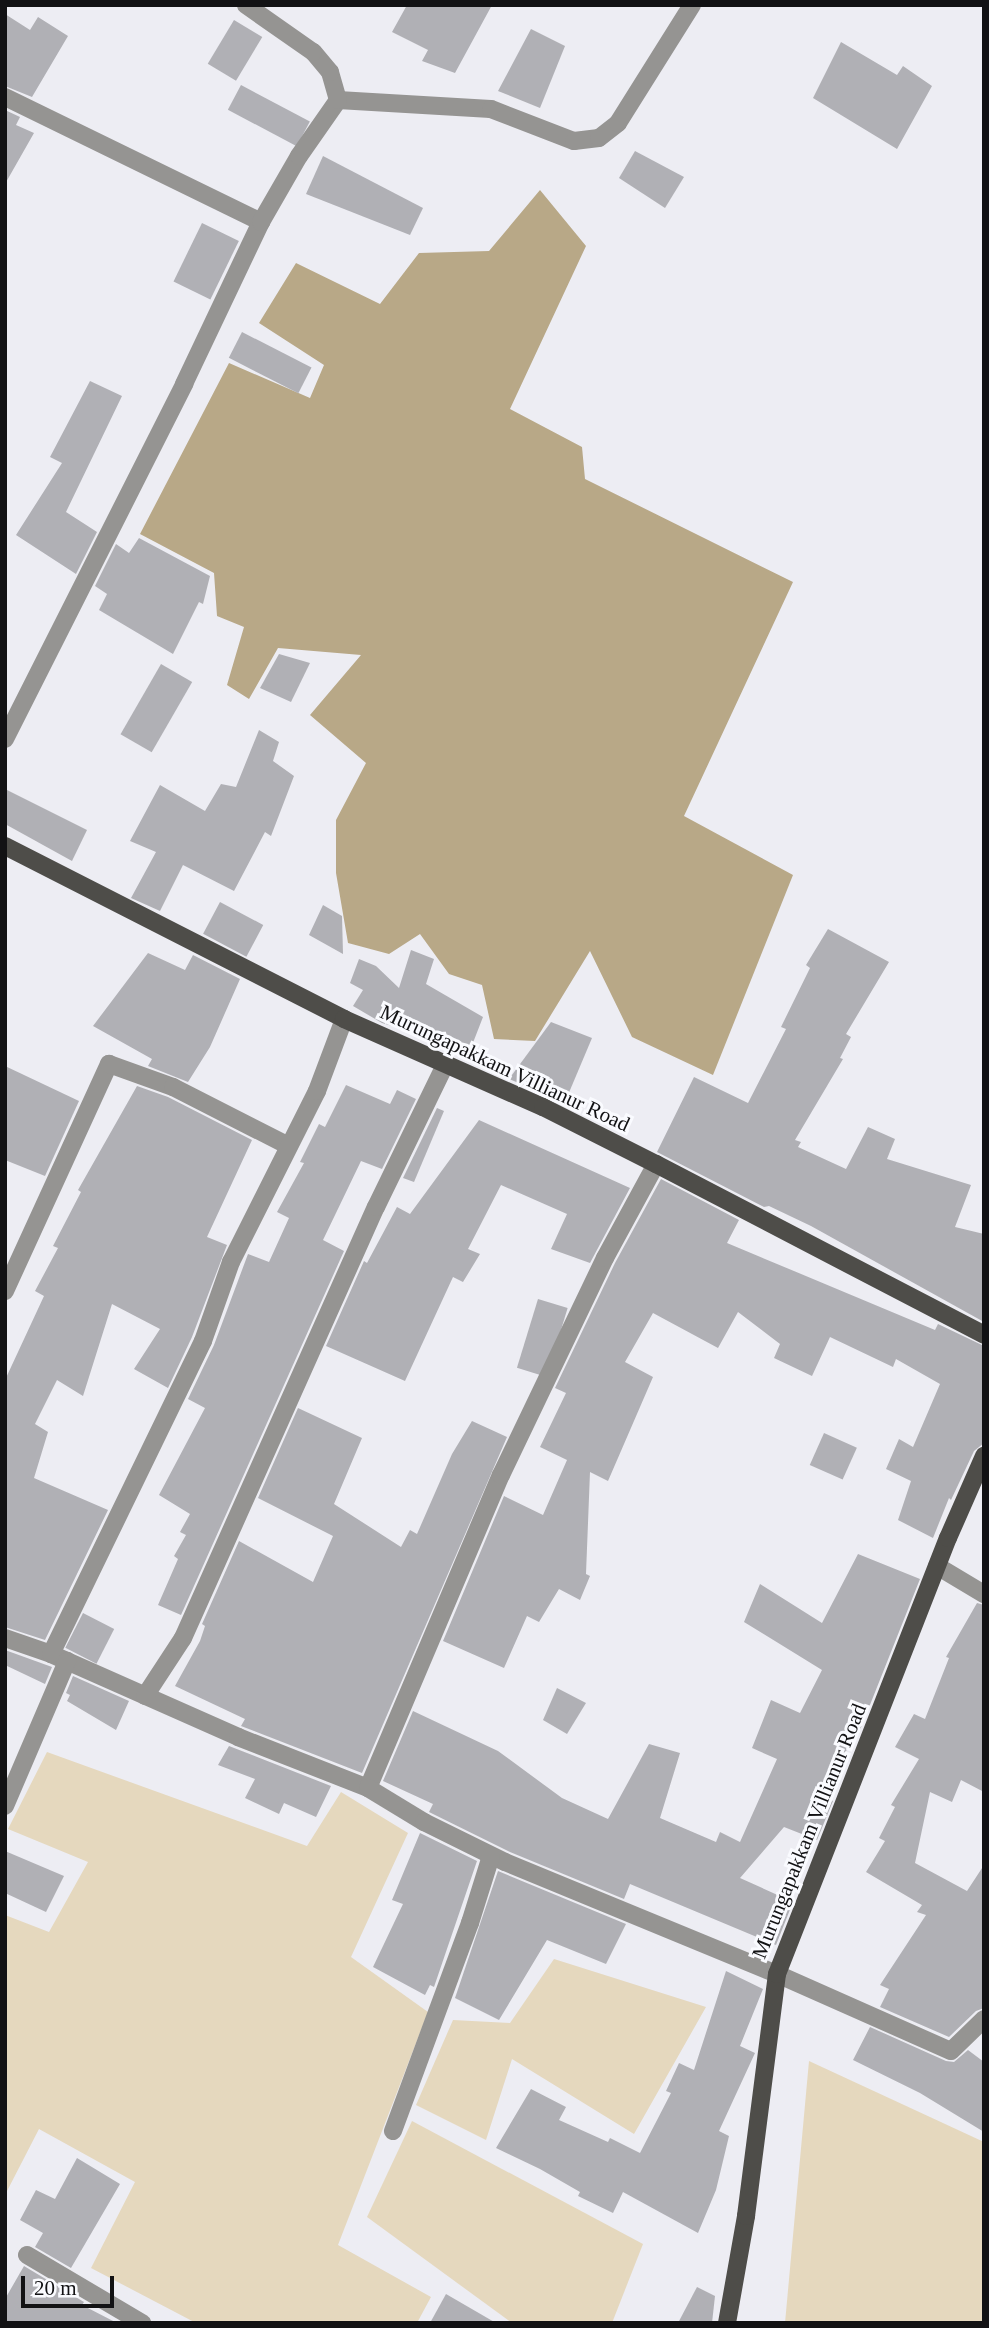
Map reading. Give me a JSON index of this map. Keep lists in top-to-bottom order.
{
  "streets": {
    "main road": ["Murungapakkam Villianur Road"]
  },
  "scale_bar": "20 m"
}
